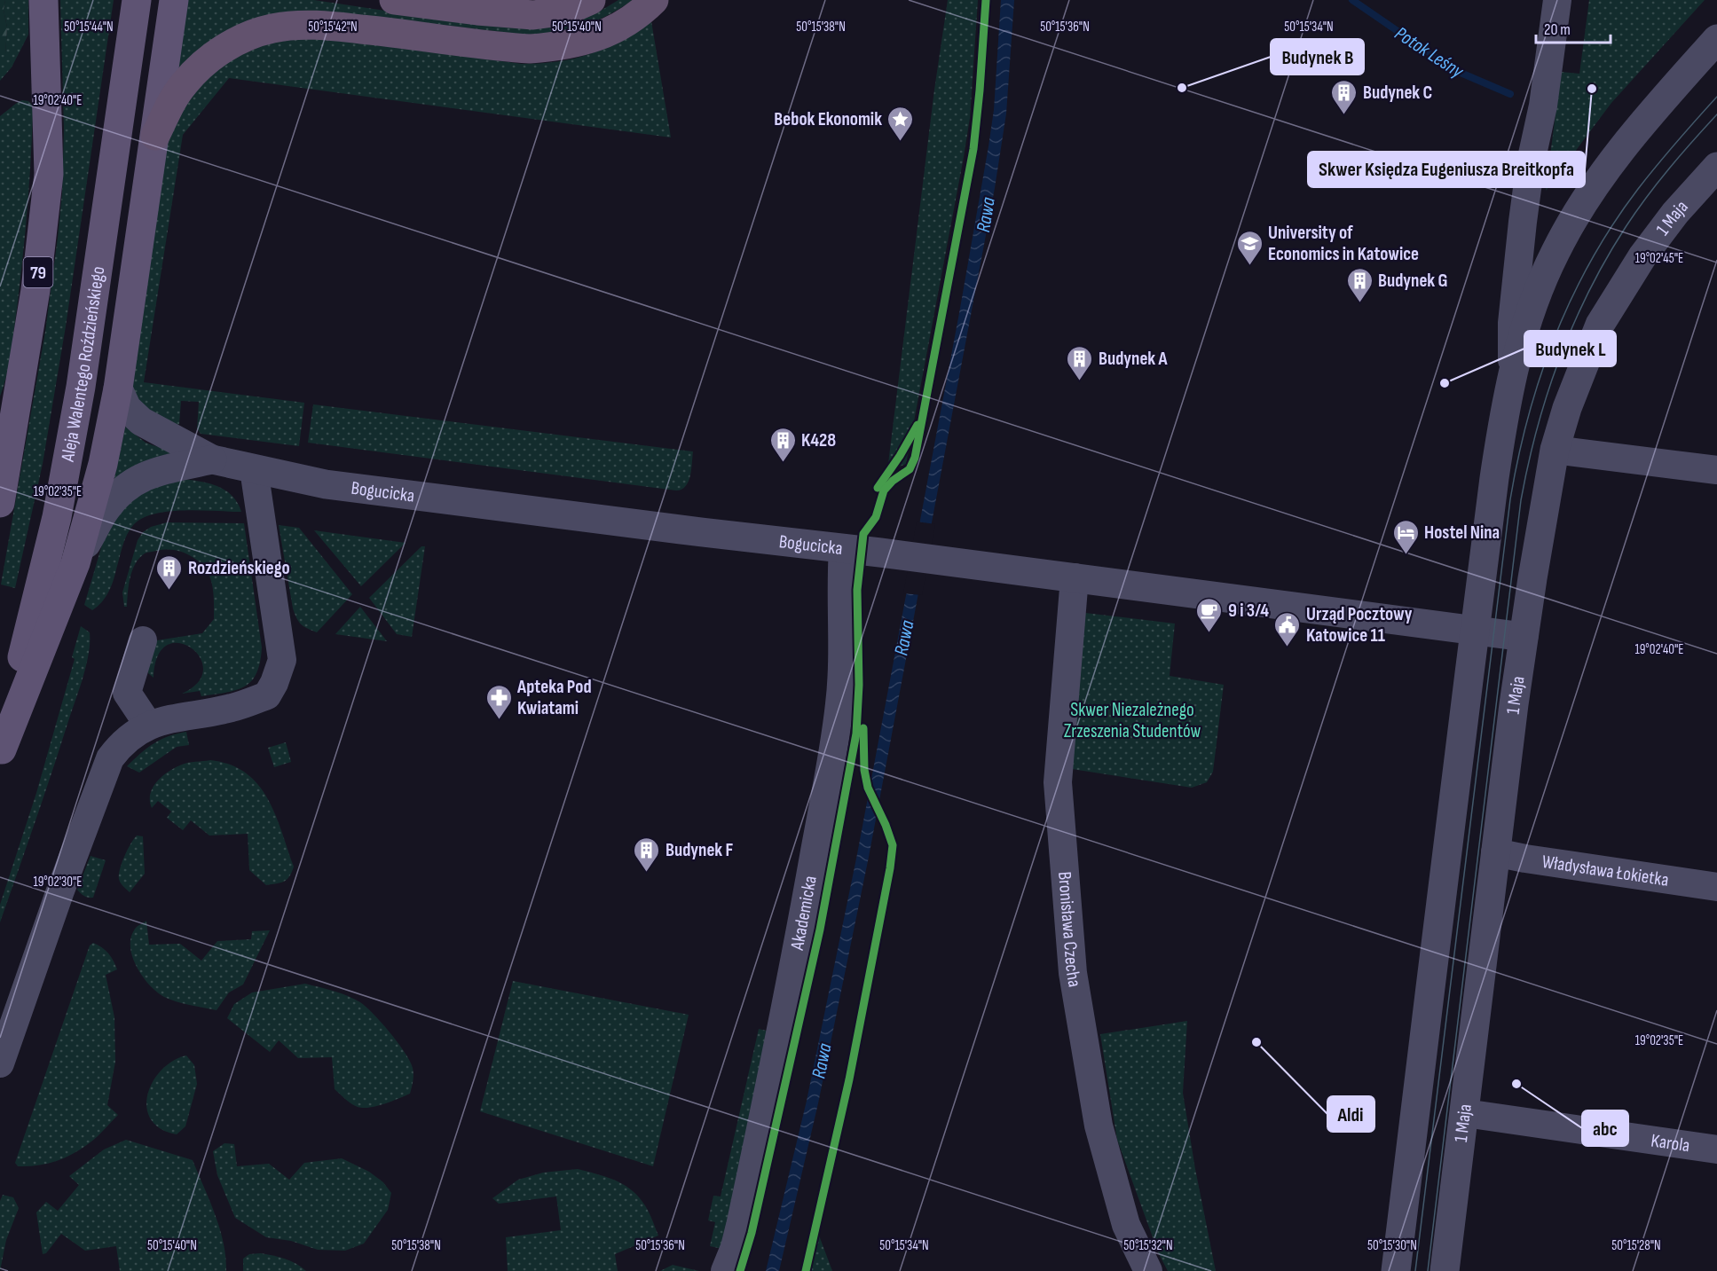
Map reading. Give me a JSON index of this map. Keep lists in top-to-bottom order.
{
  "streets": {
    "main road": ["79", "Aleja Walentego Roździeńskiego"],
    "street": [
      "1 Maja",
      "Bogucicka",
      "Władysława Łokietka",
      "Akademicka",
      "Bronisława Czecha",
      "Karola"
    ]
  },
  "crossings": [
    ["1 Maja", "Bogucicka"],
    ["1 Maja", "Władysława Łokietka"],
    ["1 Maja", "Karola"],
    ["Bogucicka", "Akademicka"],
    ["Bogucicka", "Bronisława Czecha"]
  ],
  "water": ["Potok Leśny", "Rawa"],
  "parks": ["Skwer Niezależnego Zrzeszenia Studentów"],
  "places": {
    "other": [
      "Budynek B",
      "Skwer Księdza Eugeniusza Breitkopfa",
      "Budynek L",
      "Aldi",
      "abc"
    ],
    "building": [
      "Budynek C",
      "Budynek G",
      "Budynek A",
      "K428",
      "Rozdzieńskiego",
      "Budynek F"
    ],
    "place": ["Bebok Ekonomik"],
    "school or university": ["University of Economics in Katowice"],
    "hotel": ["Hostel Nina"],
    "cafe": ["9 i 3/4"],
    "public building": ["Urząd Pocztowy Katowice 11"],
    "pharmacy": ["Apteka Pod Kwiatami"]
  },
  "scale_bar": "20 m",
  "coordinates": [
    "50°15'44\"N",
    "50°15'42\"N",
    "50°15'40\"N",
    "50°15'38\"N",
    "50°15'36\"N",
    "50°15'34\"N",
    "19°02'40\"E",
    "19°02'45\"E",
    "19°02'35\"E",
    "19°02'30\"E",
    "50°15'32\"N",
    "50°15'30\"N",
    "50°15'28\"N"
  ]
}
